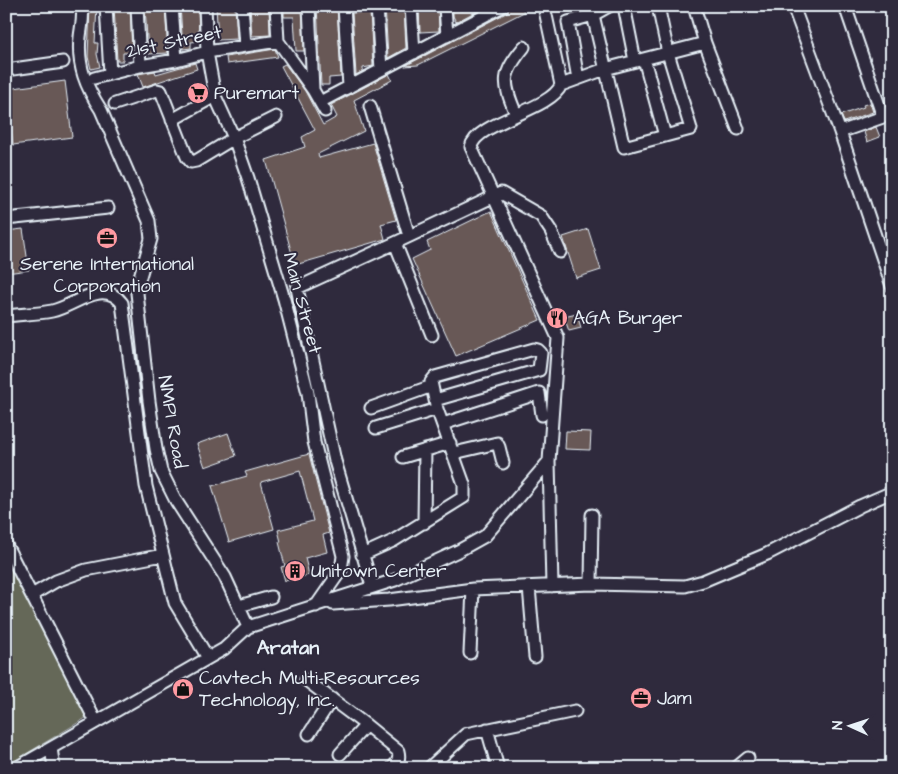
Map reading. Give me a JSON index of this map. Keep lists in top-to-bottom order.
{
  "streets": {
    "street": ["21st Street", "Main Street", "NMPI Road"]
  },
  "crossings": [
    ["21st Street", "Main Street"]
  ],
  "districts": ["Aratan"],
  "places": {
    "supermarket": ["Puremart"],
    "office": ["Serene International Corporation", "Jam"],
    "restaurant": ["AGA Burger"],
    "building": ["Unitown Center"],
    "shop": ["Cavtech Multi-Resources Technology, Inc."]
  },
  "north": "left"
}
